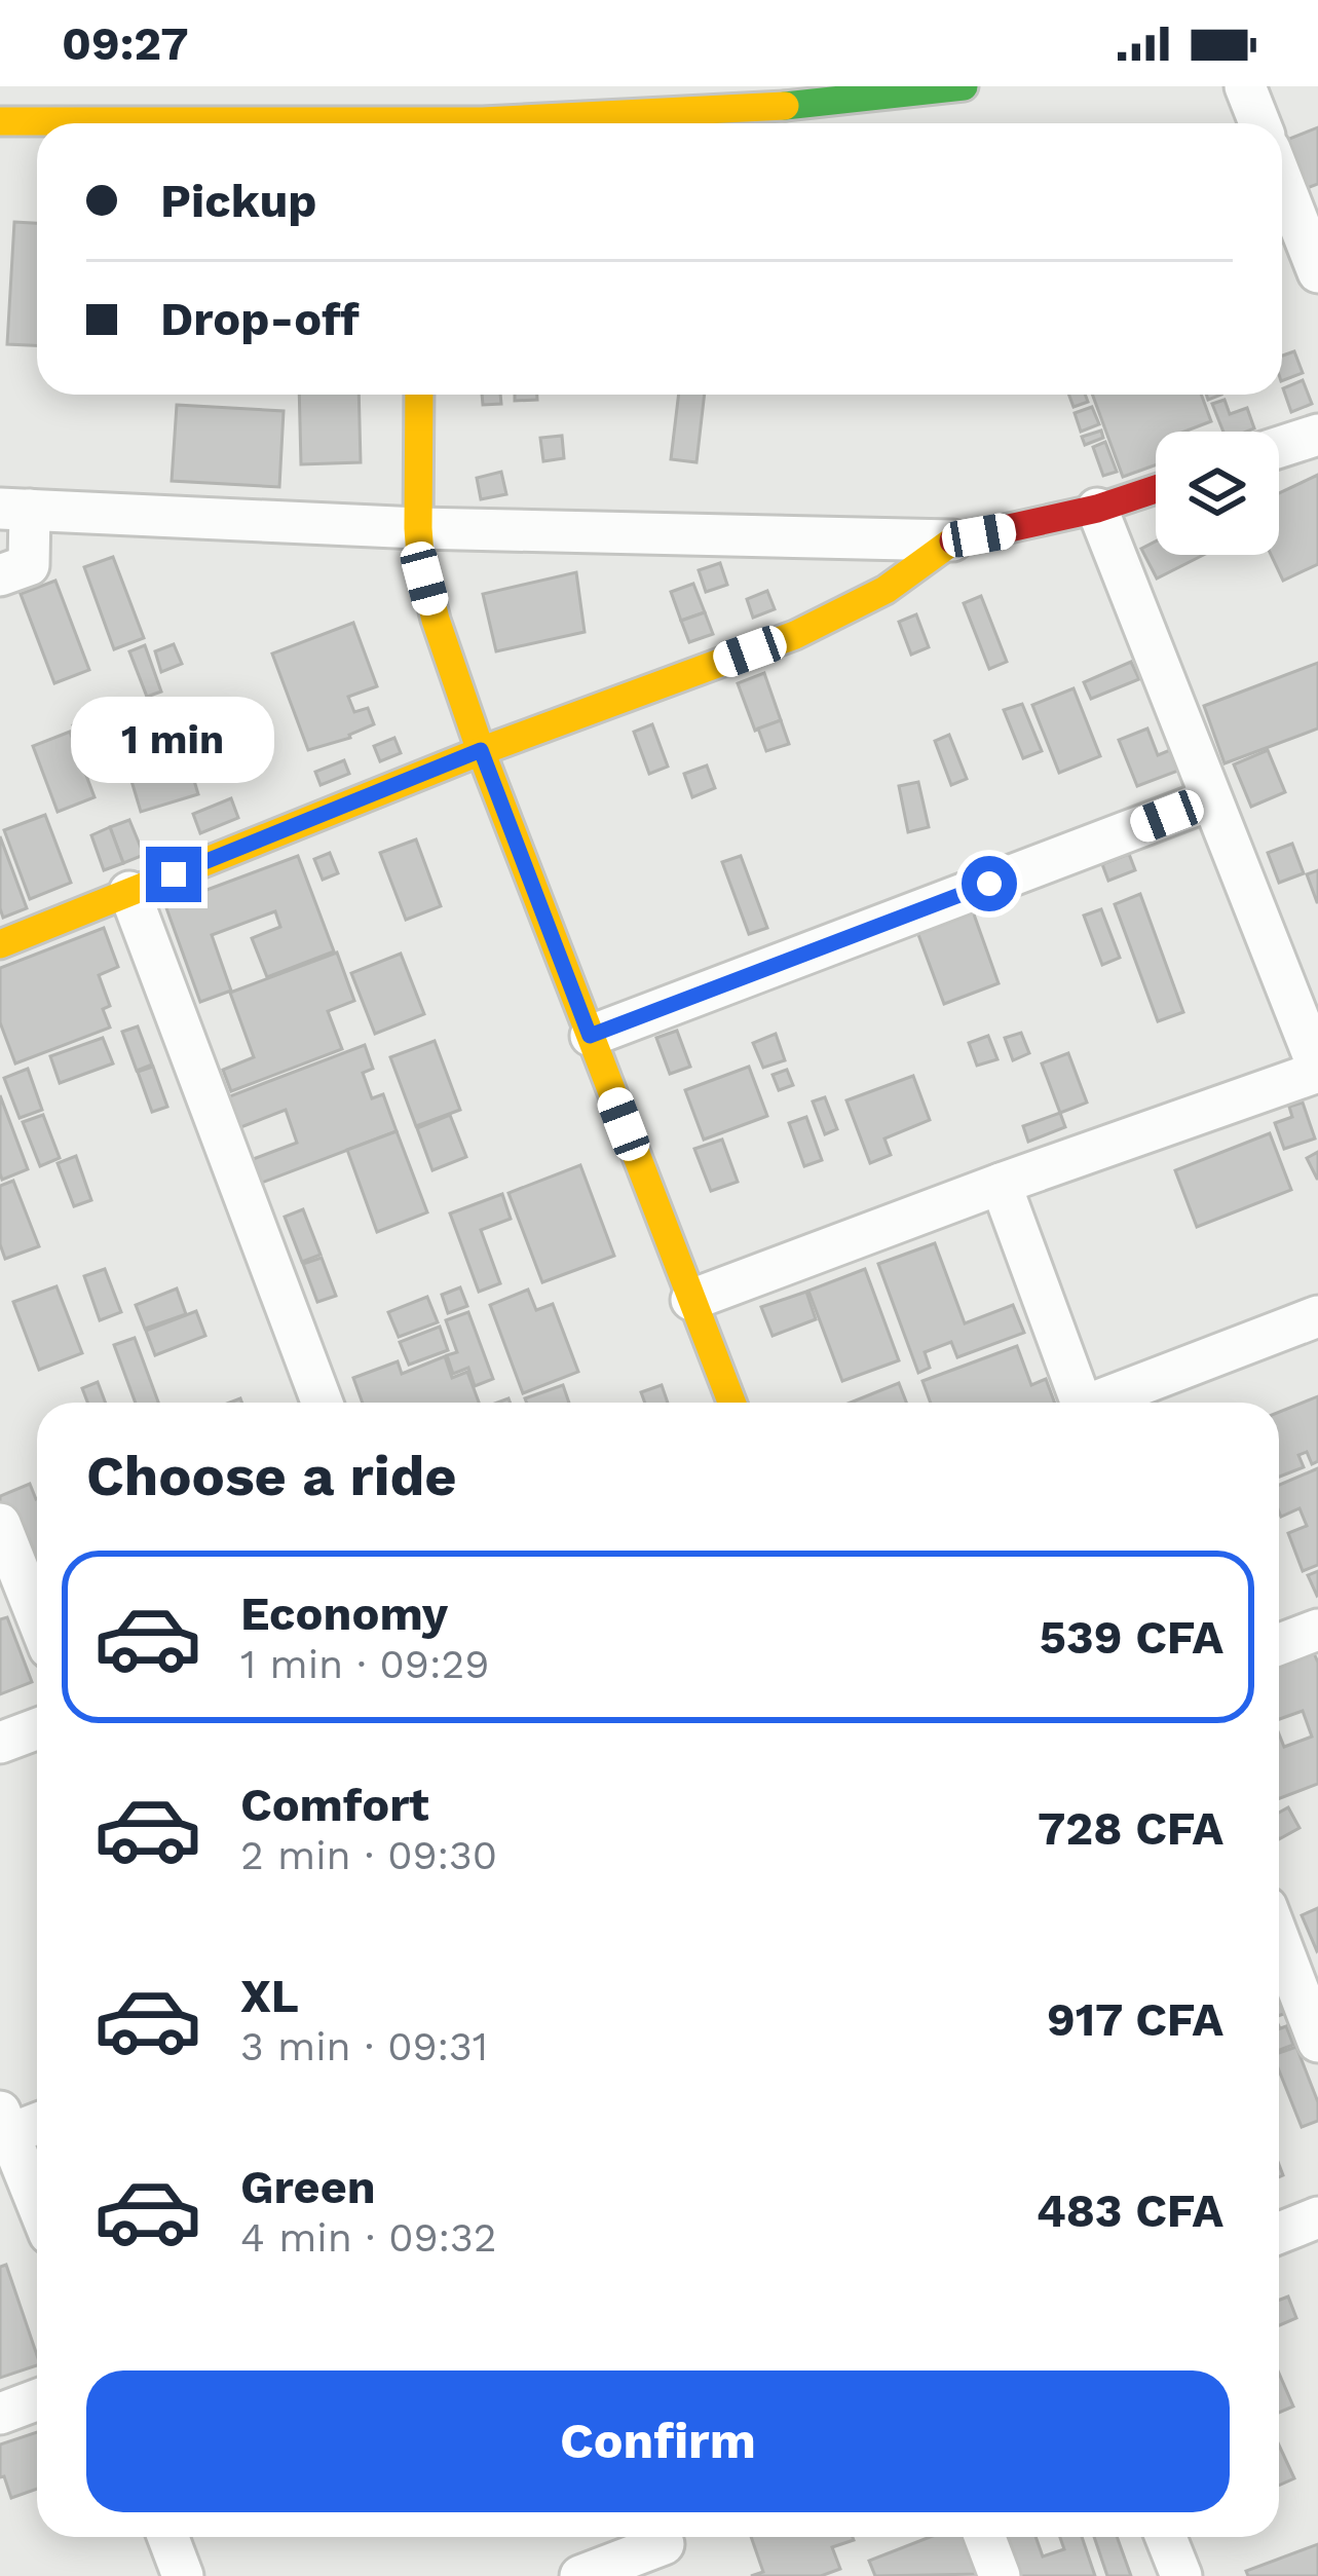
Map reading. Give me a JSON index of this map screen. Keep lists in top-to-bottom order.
{
  "page": {
    "status": "09:27",
    "banner": ["Pickup", "Drop-off"],
    "bubble": "1 min",
    "heading": "Choose a ride",
    "list": [
      {
        "name": "Economy",
        "note": "1 min · 09:29",
        "value": "539 CFA"
      },
      {
        "name": "Comfort",
        "note": "2 min · 09:30",
        "value": "728 CFA"
      },
      {
        "name": "XL",
        "note": "3 min · 09:31",
        "value": "917 CFA"
      },
      {
        "name": "Green",
        "note": "4 min · 09:32",
        "value": "483 CFA"
      }
    ],
    "buttons": "Confirm"
  }
}
